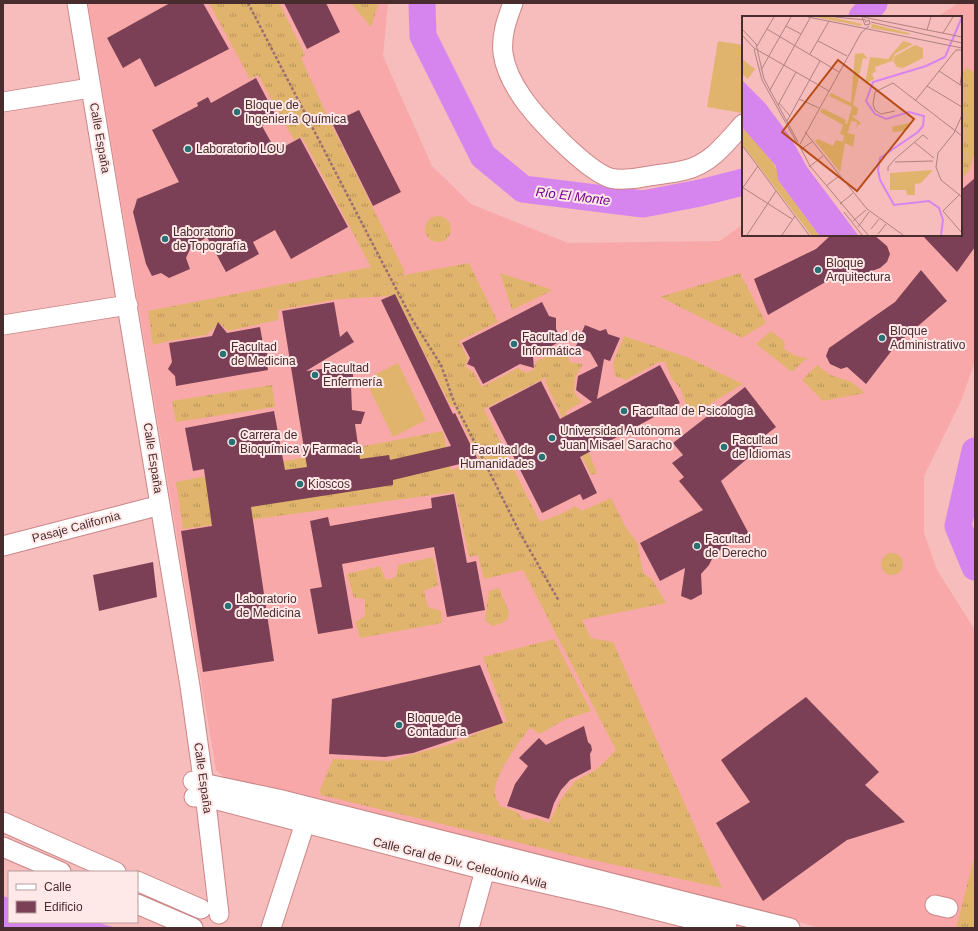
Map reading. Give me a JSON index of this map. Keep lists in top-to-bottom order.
{
  "streets": {
    "street": ["Calle España", "Pasaje California", "Calle Gral de Div. Celedonio Avila"]
  },
  "crossings": [
    ["Calle España", "Pasaje California"],
    ["Calle España", "Calle Gral de Div. Celedonio Avila"]
  ],
  "water": ["Río El Monte"],
  "places": [
    "Bloque de Ingeniería Química",
    "Laboratorio LOU",
    "Laboratorio de Topografía",
    "Bloque Arquitectura",
    "Bloque Administrativo",
    "Facultad de Informática",
    "Facultad de Medicina",
    "Facultad Enfermería",
    "Facultad de Psicología",
    "Universidad Autónoma Juan Misael Saracho",
    "Carrera de Bioquímica y Farmacia",
    "Facultad de Idiomas",
    "Facultad de Humanidades",
    "Kioscos",
    "Facultad de Derecho",
    "Laboratorio de Medicina",
    "Bloque de Contaduría"
  ],
  "legend": ["Calle", "Edificio"]
}
